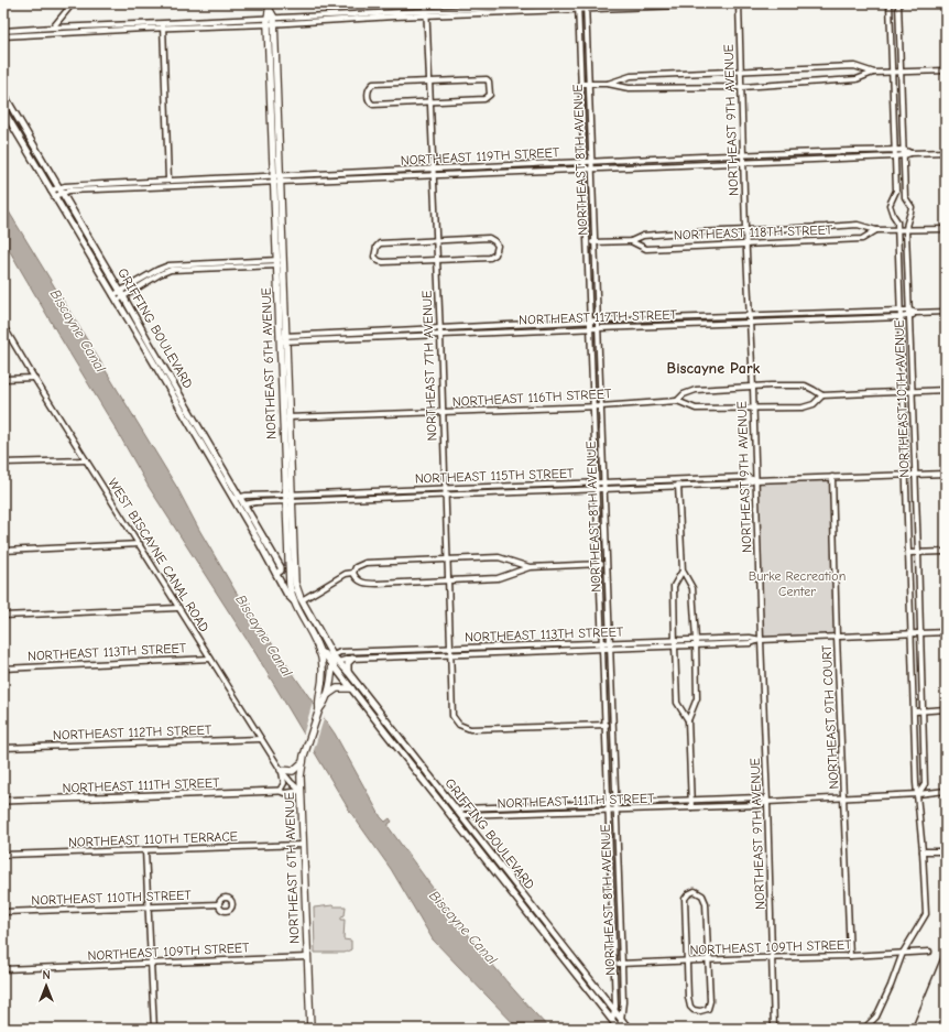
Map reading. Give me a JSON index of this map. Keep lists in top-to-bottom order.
{
  "streets": {
    "main road": ["GRIFFING BOULEVARD", "NORTHEAST 6TH AVENUE"],
    "street": [
      "NORTHEAST 9TH AVENUE",
      "NORTHEAST 119TH STREET",
      "NORTHEAST 8TH AVENUE",
      "NORTHEAST 118TH STREET",
      "NORTHEAST 117TH STREET",
      "NORTHEAST 7TH AVENUE",
      "NORTHEAST 116TH STREET",
      "NORTHEAST 10TH AVENUE",
      "NORTHEAST 115TH STREET",
      "WEST BISCAYNE CANAL ROAD",
      "NORTHEAST 113TH STREET",
      "NORTHEAST 9TH COURT",
      "NORTHEAST 112TH STREET",
      "NORTHEAST 111TH STREET",
      "NORTHEAST 110TH TERRACE",
      "NORTHEAST 110TH STREET",
      "NORTHEAST 109TH STREET"
    ]
  },
  "crossings": [
    ["NORTHEAST 9TH AVENUE", "NORTHEAST 119TH STREET"],
    ["NORTHEAST 9TH AVENUE", "NORTHEAST 118TH STREET"],
    ["NORTHEAST 9TH AVENUE", "NORTHEAST 117TH STREET"],
    ["NORTHEAST 9TH AVENUE", "NORTHEAST 116TH STREET"],
    ["NORTHEAST 9TH AVENUE", "NORTHEAST 115TH STREET"],
    ["NORTHEAST 9TH AVENUE", "NORTHEAST 113TH STREET"],
    ["NORTHEAST 9TH AVENUE", "NORTHEAST 111TH STREET"],
    ["NORTHEAST 9TH AVENUE", "NORTHEAST 109TH STREET"],
    ["NORTHEAST 119TH STREET", "NORTHEAST 8TH AVENUE"],
    ["NORTHEAST 119TH STREET", "GRIFFING BOULEVARD"],
    ["NORTHEAST 119TH STREET", "NORTHEAST 6TH AVENUE"],
    ["NORTHEAST 119TH STREET", "NORTHEAST 7TH AVENUE"],
    ["NORTHEAST 119TH STREET", "NORTHEAST 10TH AVENUE"],
    ["NORTHEAST 8TH AVENUE", "NORTHEAST 118TH STREET"],
    ["NORTHEAST 8TH AVENUE", "NORTHEAST 117TH STREET"],
    ["NORTHEAST 8TH AVENUE", "GRIFFING BOULEVARD"],
    ["NORTHEAST 8TH AVENUE", "NORTHEAST 7TH AVENUE"],
    ["NORTHEAST 8TH AVENUE", "NORTHEAST 116TH STREET"],
    ["NORTHEAST 8TH AVENUE", "NORTHEAST 115TH STREET"],
    ["NORTHEAST 8TH AVENUE", "NORTHEAST 113TH STREET"],
    ["NORTHEAST 8TH AVENUE", "NORTHEAST 111TH STREET"],
    ["NORTHEAST 8TH AVENUE", "NORTHEAST 109TH STREET"],
    ["NORTHEAST 118TH STREET", "NORTHEAST 10TH AVENUE"],
    ["NORTHEAST 117TH STREET", "NORTHEAST 6TH AVENUE"],
    ["NORTHEAST 117TH STREET", "NORTHEAST 7TH AVENUE"],
    ["NORTHEAST 117TH STREET", "NORTHEAST 10TH AVENUE"],
    ["GRIFFING BOULEVARD", "NORTHEAST 6TH AVENUE"],
    ["GRIFFING BOULEVARD", "NORTHEAST 115TH STREET"],
    ["GRIFFING BOULEVARD", "NORTHEAST 113TH STREET"],
    ["GRIFFING BOULEVARD", "NORTHEAST 111TH STREET"],
    ["NORTHEAST 6TH AVENUE", "NORTHEAST 116TH STREET"],
    ["NORTHEAST 6TH AVENUE", "NORTHEAST 115TH STREET"],
    ["NORTHEAST 6TH AVENUE", "WEST BISCAYNE CANAL ROAD"],
    ["NORTHEAST 6TH AVENUE", "NORTHEAST 113TH STREET"],
    ["NORTHEAST 6TH AVENUE", "NORTHEAST 110TH TERRACE"],
    ["NORTHEAST 6TH AVENUE", "NORTHEAST 109TH STREET"],
    ["NORTHEAST 7TH AVENUE", "NORTHEAST 116TH STREET"],
    ["NORTHEAST 7TH AVENUE", "NORTHEAST 115TH STREET"],
    ["NORTHEAST 7TH AVENUE", "NORTHEAST 113TH STREET"],
    ["NORTHEAST 116TH STREET", "NORTHEAST 10TH AVENUE"],
    ["NORTHEAST 10TH AVENUE", "NORTHEAST 115TH STREET"],
    ["NORTHEAST 10TH AVENUE", "NORTHEAST 113TH STREET"],
    ["NORTHEAST 10TH AVENUE", "NORTHEAST 111TH STREET"],
    ["NORTHEAST 10TH AVENUE", "NORTHEAST 109TH STREET"],
    ["NORTHEAST 115TH STREET", "NORTHEAST 9TH COURT"],
    ["WEST BISCAYNE CANAL ROAD", "NORTHEAST 113TH STREET"],
    ["WEST BISCAYNE CANAL ROAD", "NORTHEAST 112TH STREET"],
    ["NORTHEAST 113TH STREET", "NORTHEAST 9TH COURT"],
    ["NORTHEAST 9TH COURT", "NORTHEAST 111TH STREET"],
    ["NORTHEAST 9TH COURT", "NORTHEAST 109TH STREET"]
  ],
  "districts": ["Biscayne Park"],
  "water": ["Biscayne Canal"],
  "parks": ["Burke Recreation Center"],
  "north": "top"
}
